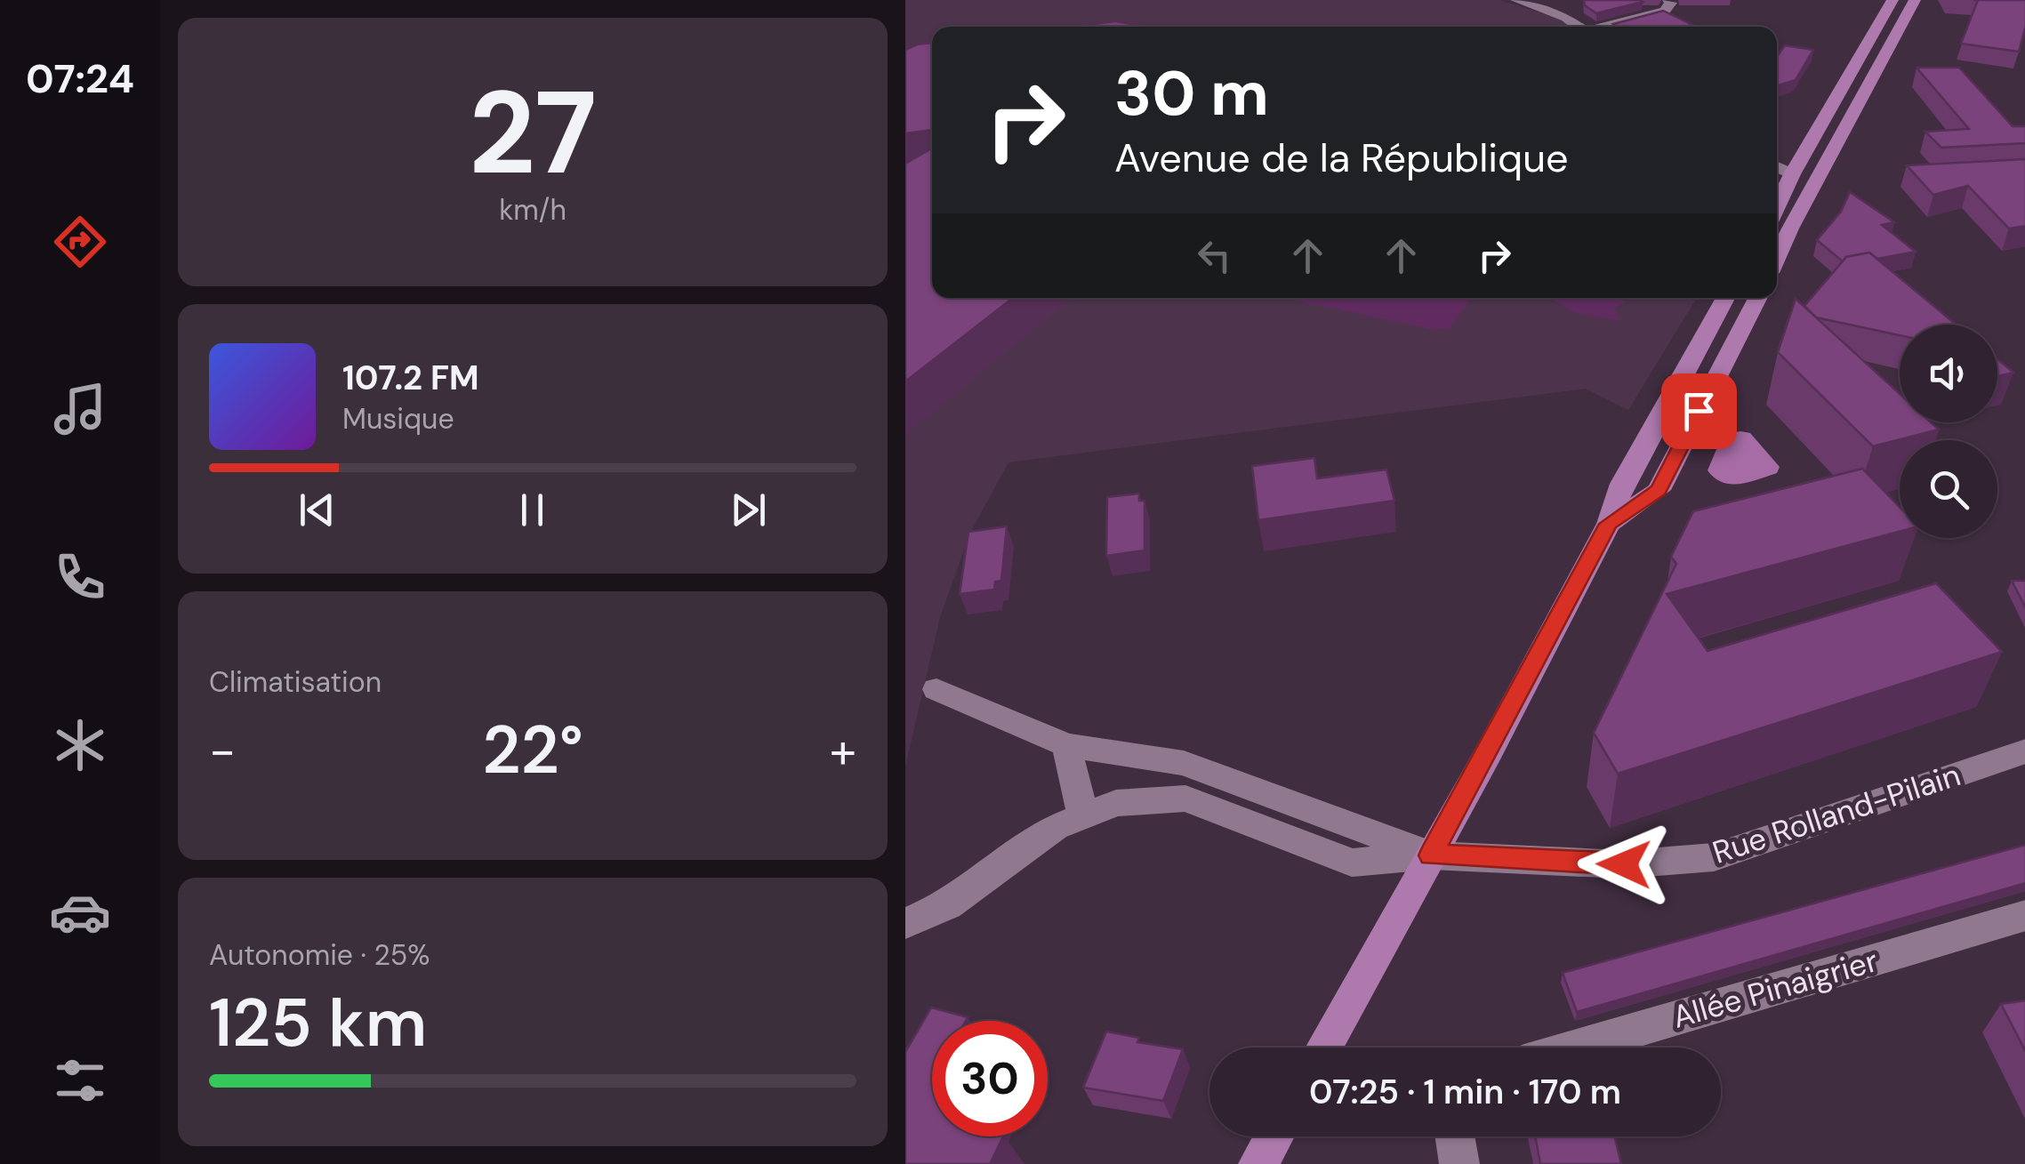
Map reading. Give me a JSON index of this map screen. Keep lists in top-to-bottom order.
{
  "streets": {
    "street": ["Rue Rolland-Pilain", "Allée Pinaigrier"]
  },
  "page": {
    "tabs": "07:24",
    "tile": [
      ["27", "km/h"],
      "Climatisation",
      ["Autonomie · 25%", "125 km"]
    ],
    "turn": ["30 m", "Avenue de la République"],
    "song": ["107.2 FM", "Musique"],
    "heat": ["−", "22°", "+"],
    "limit": "30",
    "trip": "07:25 · 1 min · 170 m"
  }
}
